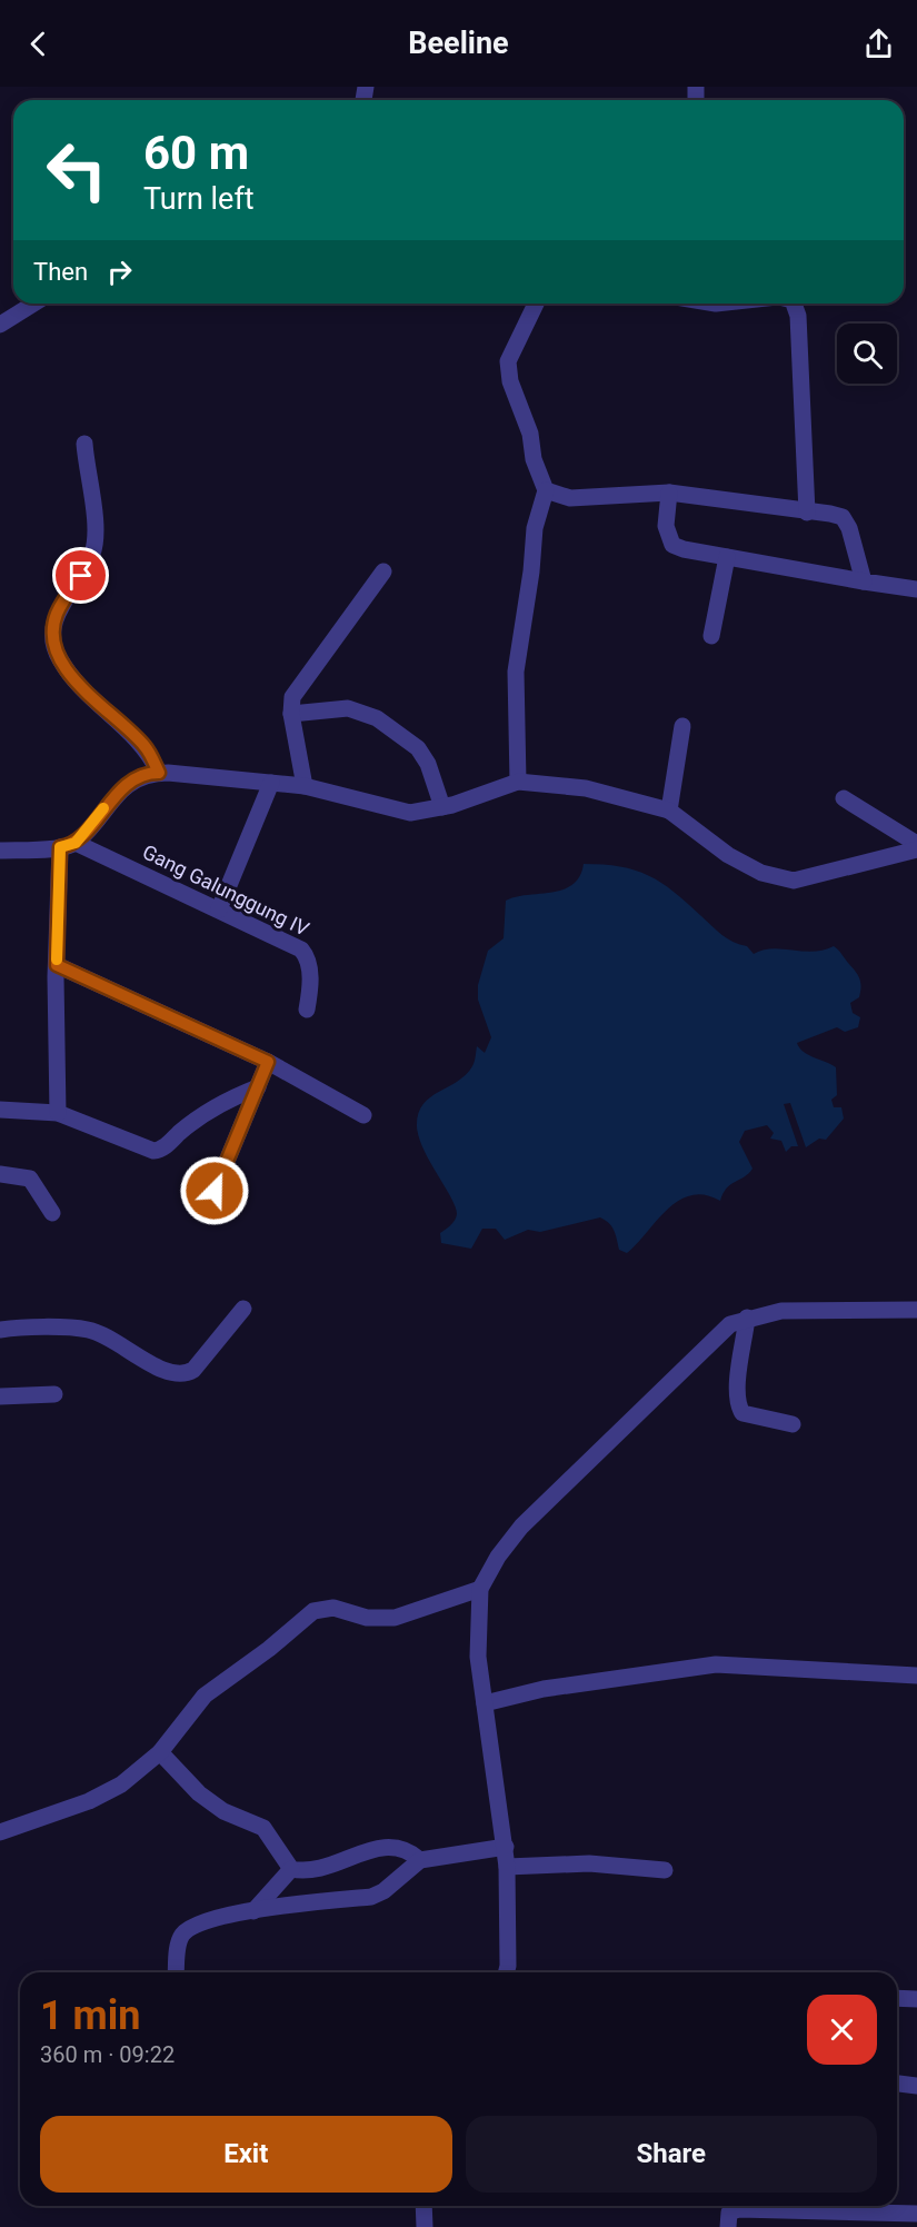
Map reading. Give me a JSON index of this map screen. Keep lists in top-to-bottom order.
{
  "streets": {
    "street": ["Gang Galunggung IV"]
  },
  "page": {
    "header": "Beeline",
    "turn": ["60 m", "Turn left"],
    "then": "Then",
    "heading": ["1 min", "360 m · 09:22"],
    "buttons": ["Exit", "Share"]
  }
}
